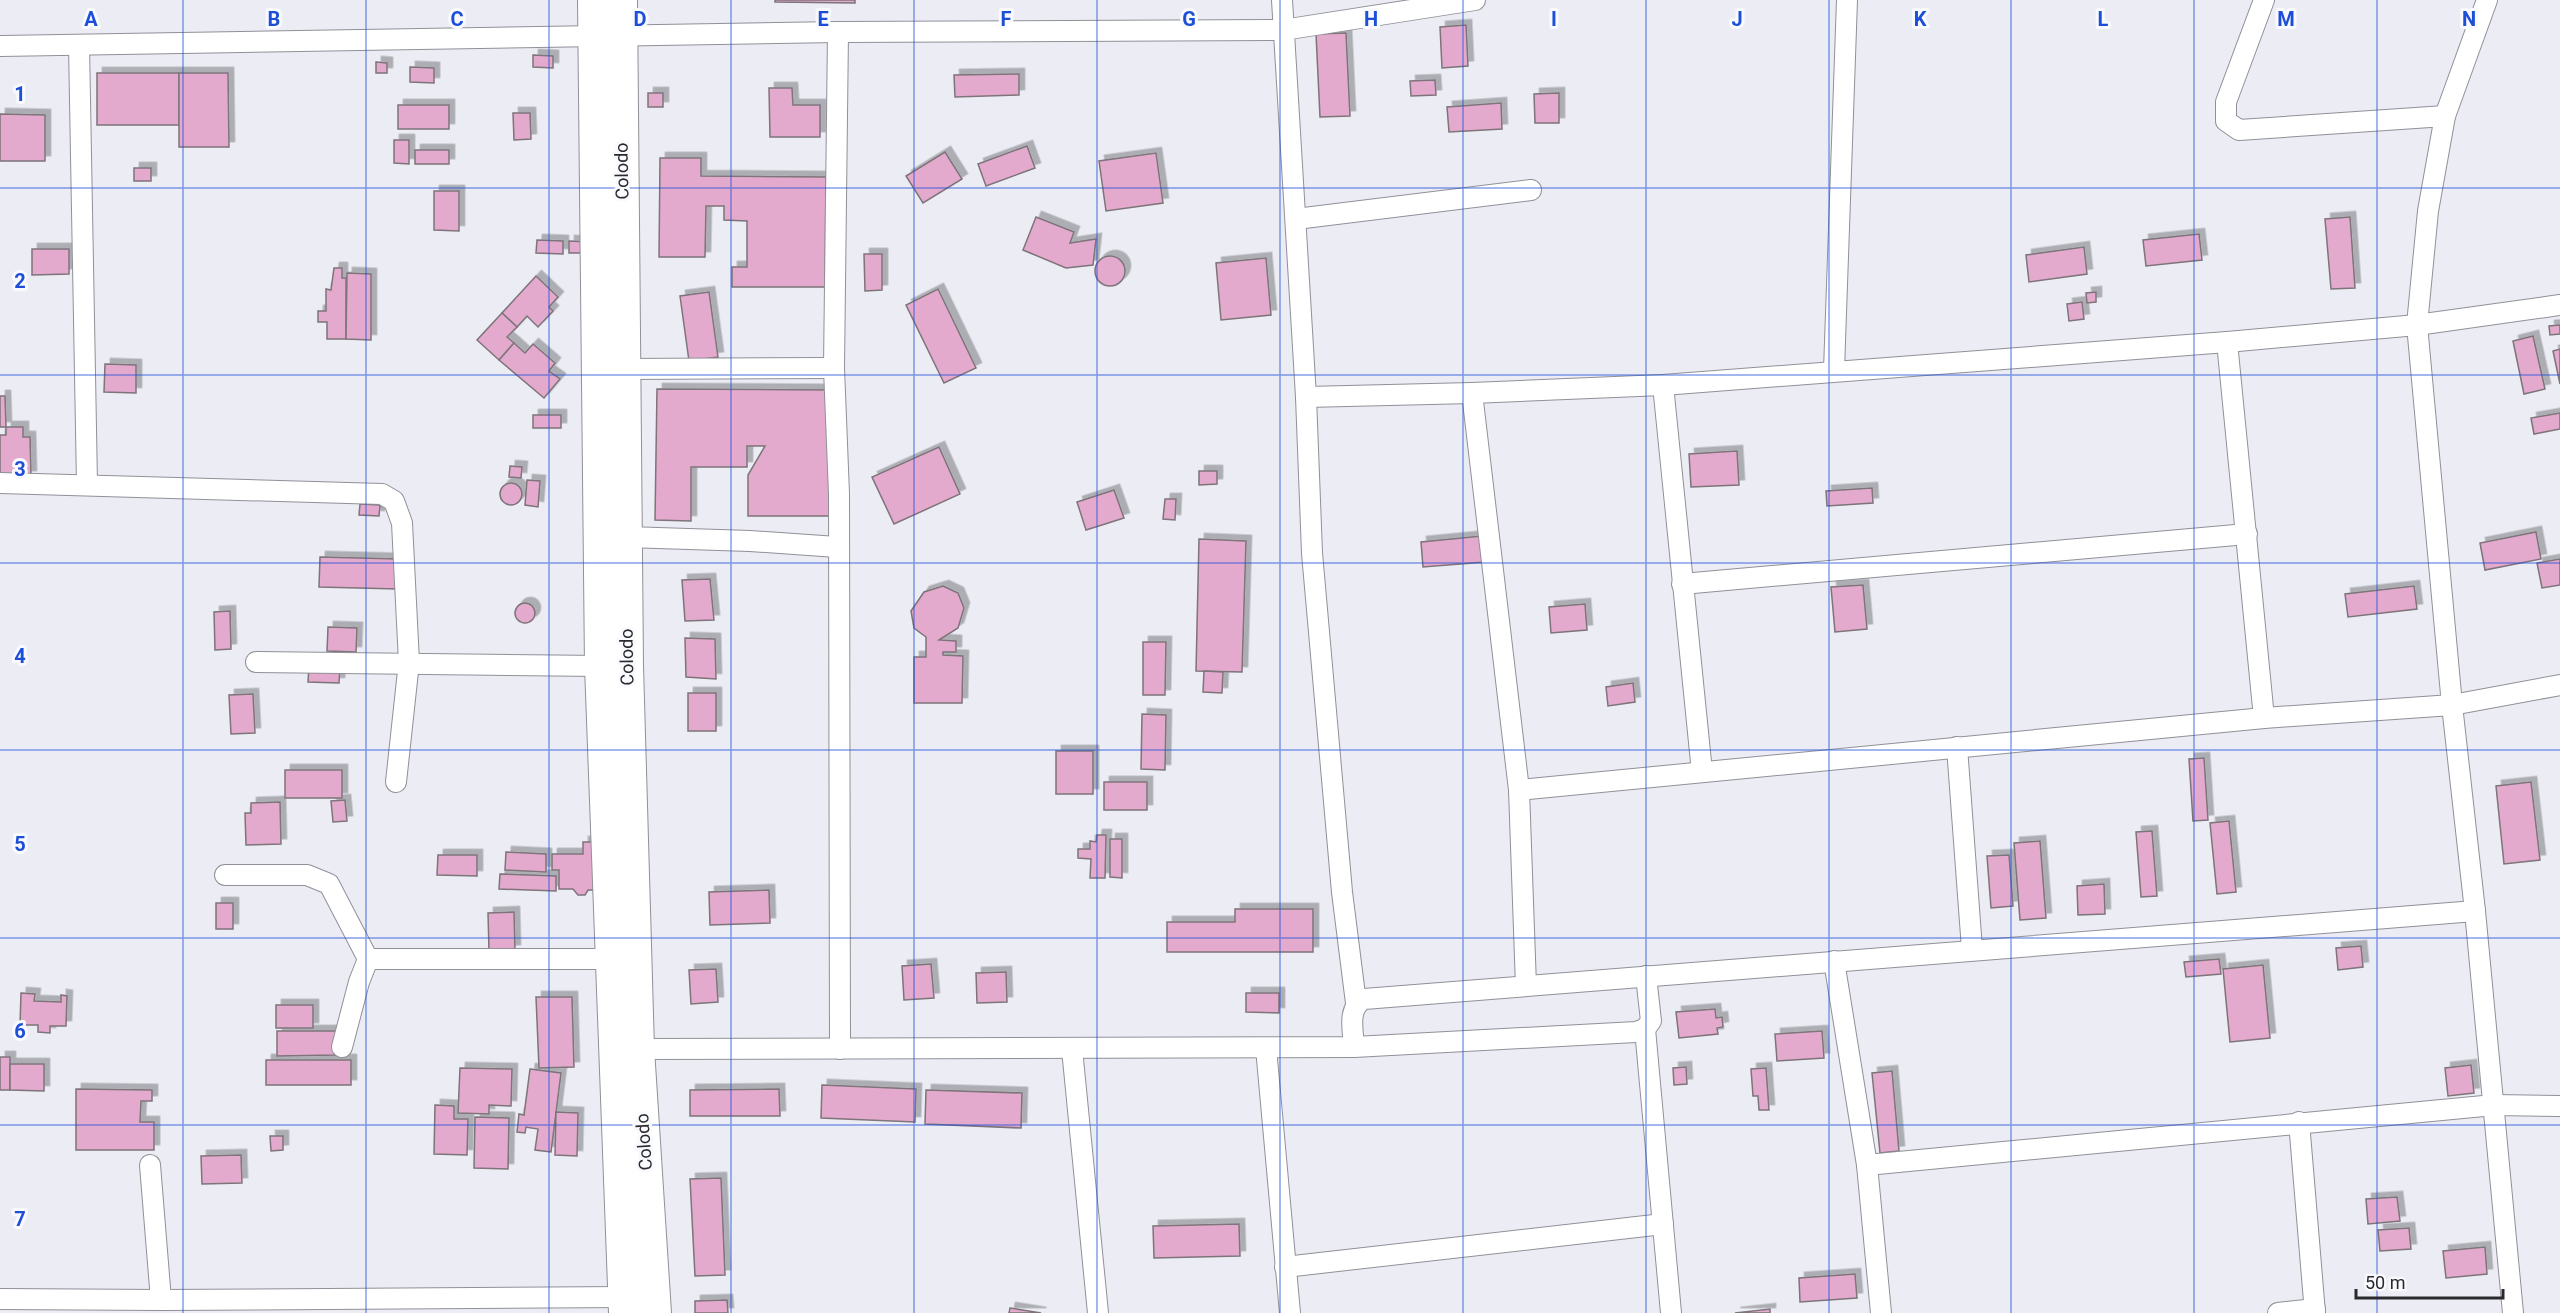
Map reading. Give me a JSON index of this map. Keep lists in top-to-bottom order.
{
  "streets": {
    "main road": ["Colodo"]
  },
  "scale_bar": "50 m",
  "grid": {
    "columns": [
      "A",
      "B",
      "C",
      "D",
      "E",
      "F",
      "G",
      "H",
      "I",
      "J",
      "K",
      "L",
      "M",
      "N"
    ],
    "rows": [
      "1",
      "2",
      "3",
      "4",
      "5",
      "6",
      "7"
    ]
  }
}
